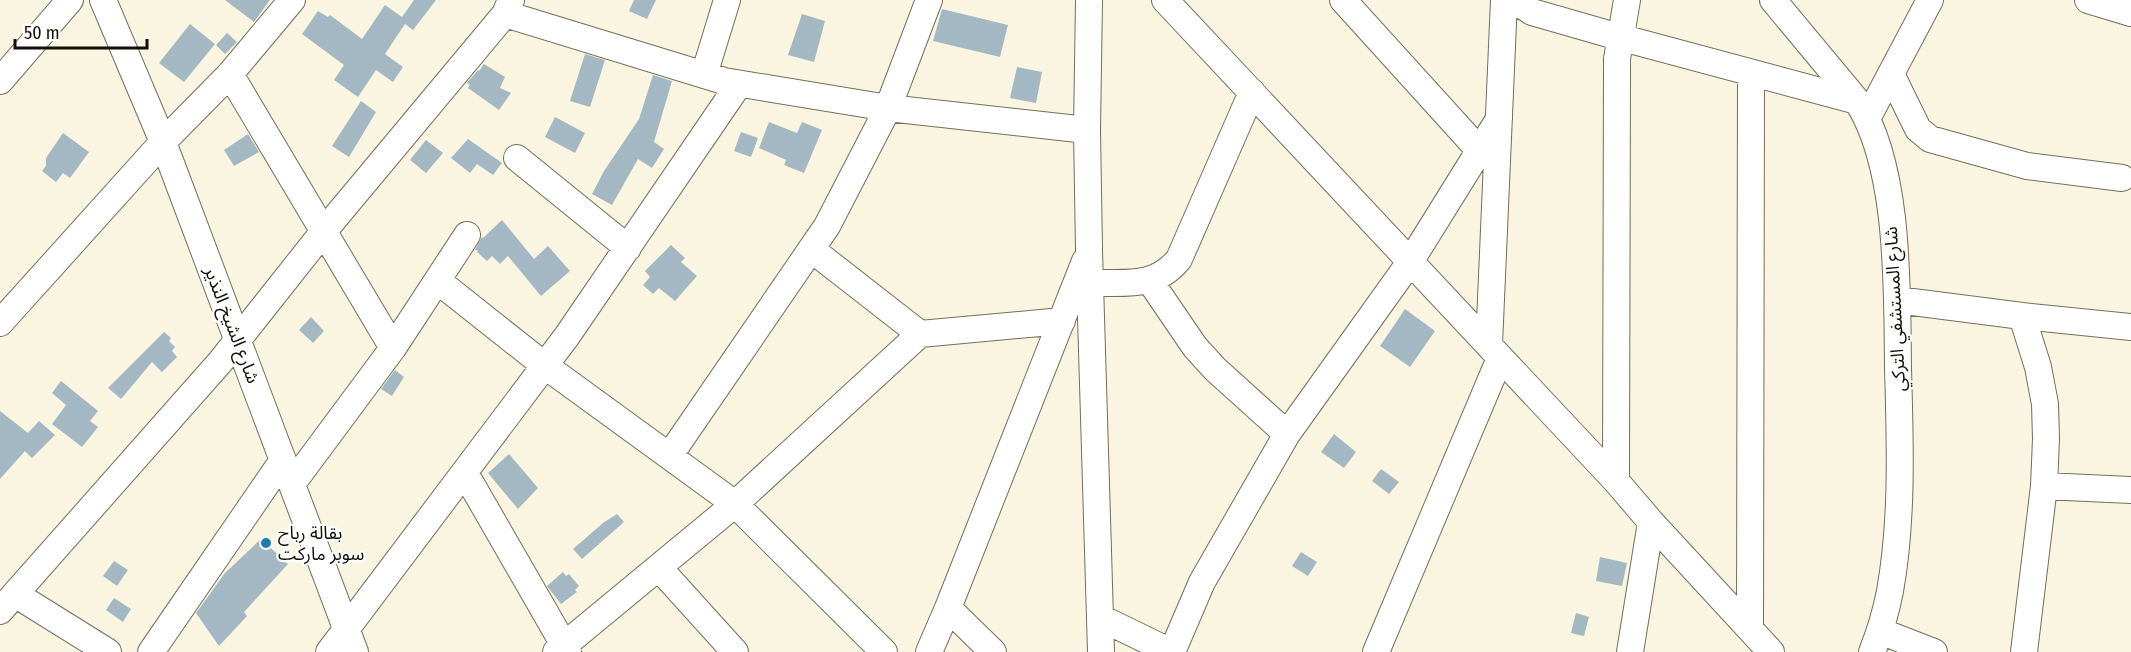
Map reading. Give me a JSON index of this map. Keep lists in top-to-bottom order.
{
  "streets": {
    "street": ["شارع المستشفي التركي", "شارع الشيخ النذير"]
  },
  "places": ["بقالة رباح سوبر ماركت"],
  "scale_bar": "50 m"
}
